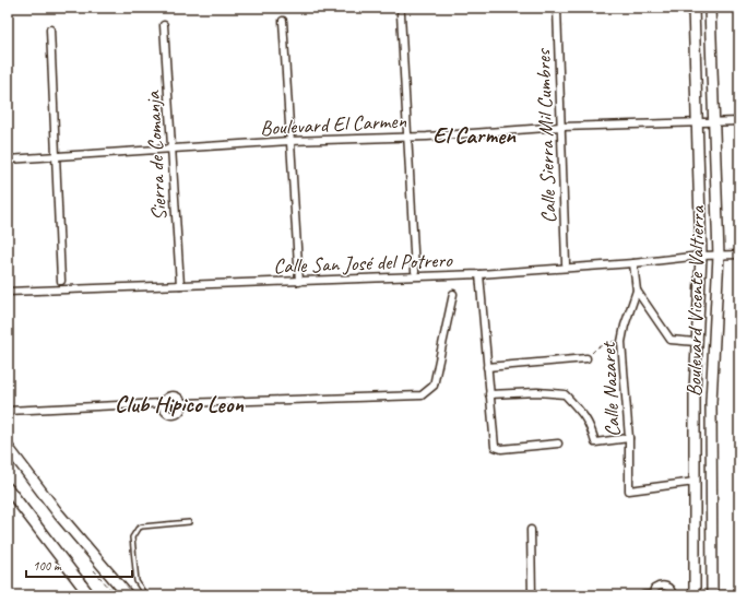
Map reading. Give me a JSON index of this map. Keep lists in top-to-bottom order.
{
  "streets": {
    "main road": ["Boulevard Vicente Valtierra"],
    "street": [
      "Boulevard El Carmen",
      "Calle Sierra Mil Cumbres",
      "Sierra de Comanja",
      "Calle San José del Potrero",
      "Calle Nazaret"
    ]
  },
  "crossings": [
    ["Boulevard El Carmen", "Calle Sierra Mil Cumbres"],
    ["Boulevard El Carmen", "Sierra de Comanja"],
    ["Boulevard El Carmen", "Boulevard Vicente Valtierra"],
    ["Sierra de Comanja", "Calle San José del Potrero"],
    ["Calle San José del Potrero", "Boulevard Vicente Valtierra"],
    ["Calle San José del Potrero", "Calle Nazaret"],
    ["Boulevard Vicente Valtierra", "Calle Nazaret"]
  ],
  "districts": ["El Carmen", "Club Hipico Leon"],
  "scale_bar": "100 m"
}
